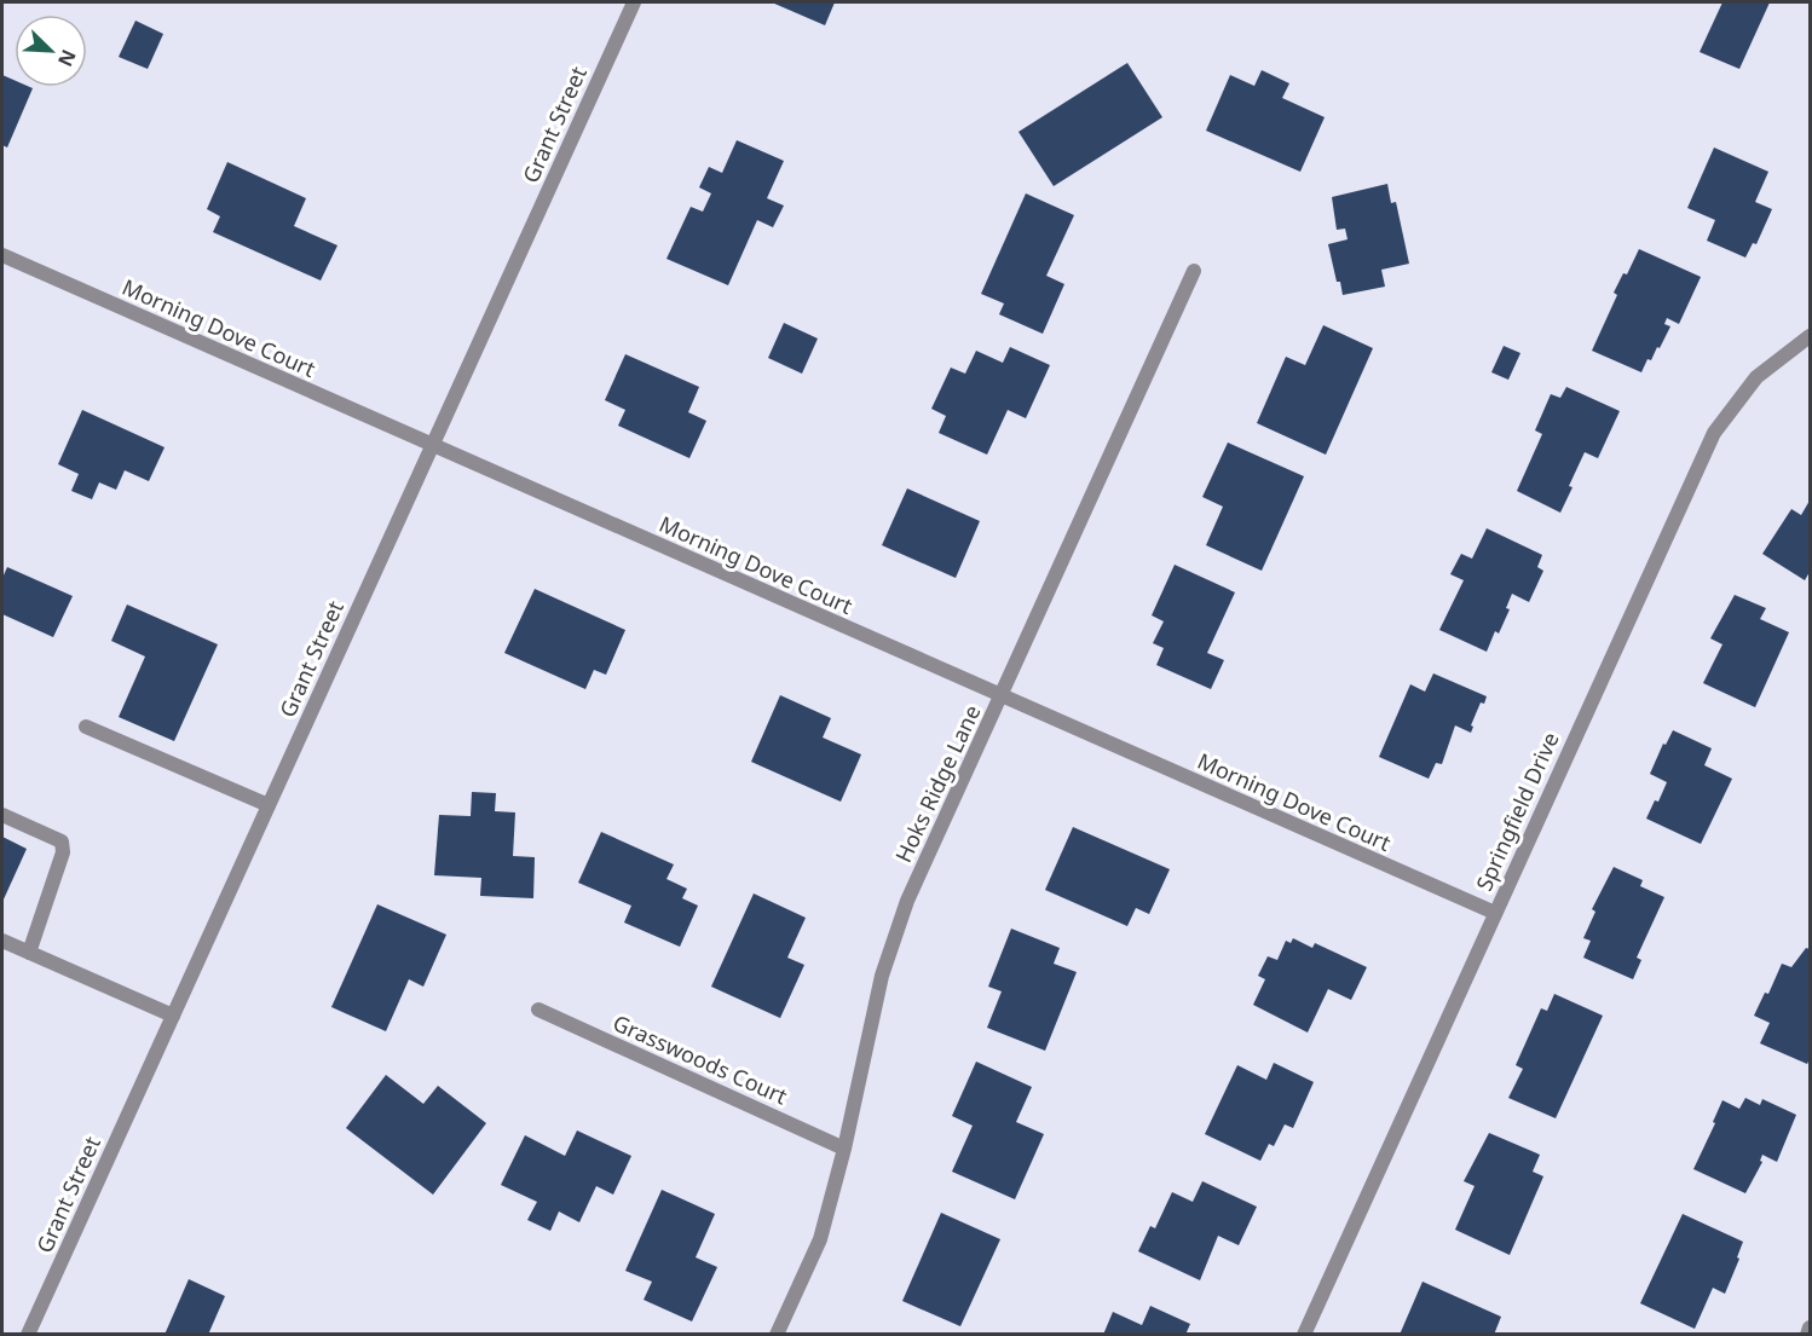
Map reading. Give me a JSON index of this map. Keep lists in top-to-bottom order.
{
  "streets": {
    "street": [
      "Grant Street",
      "Morning Dove Court",
      "Hoks Ridge Lane",
      "Springfield Drive",
      "Grasswoods Court"
    ]
  },
  "crossings": [
    ["Grant Street", "Morning Dove Court"],
    ["Morning Dove Court", "Hoks Ridge Lane"],
    ["Morning Dove Court", "Springfield Drive"],
    ["Hoks Ridge Lane", "Grasswoods Court"]
  ],
  "north": "bottom right"
}
